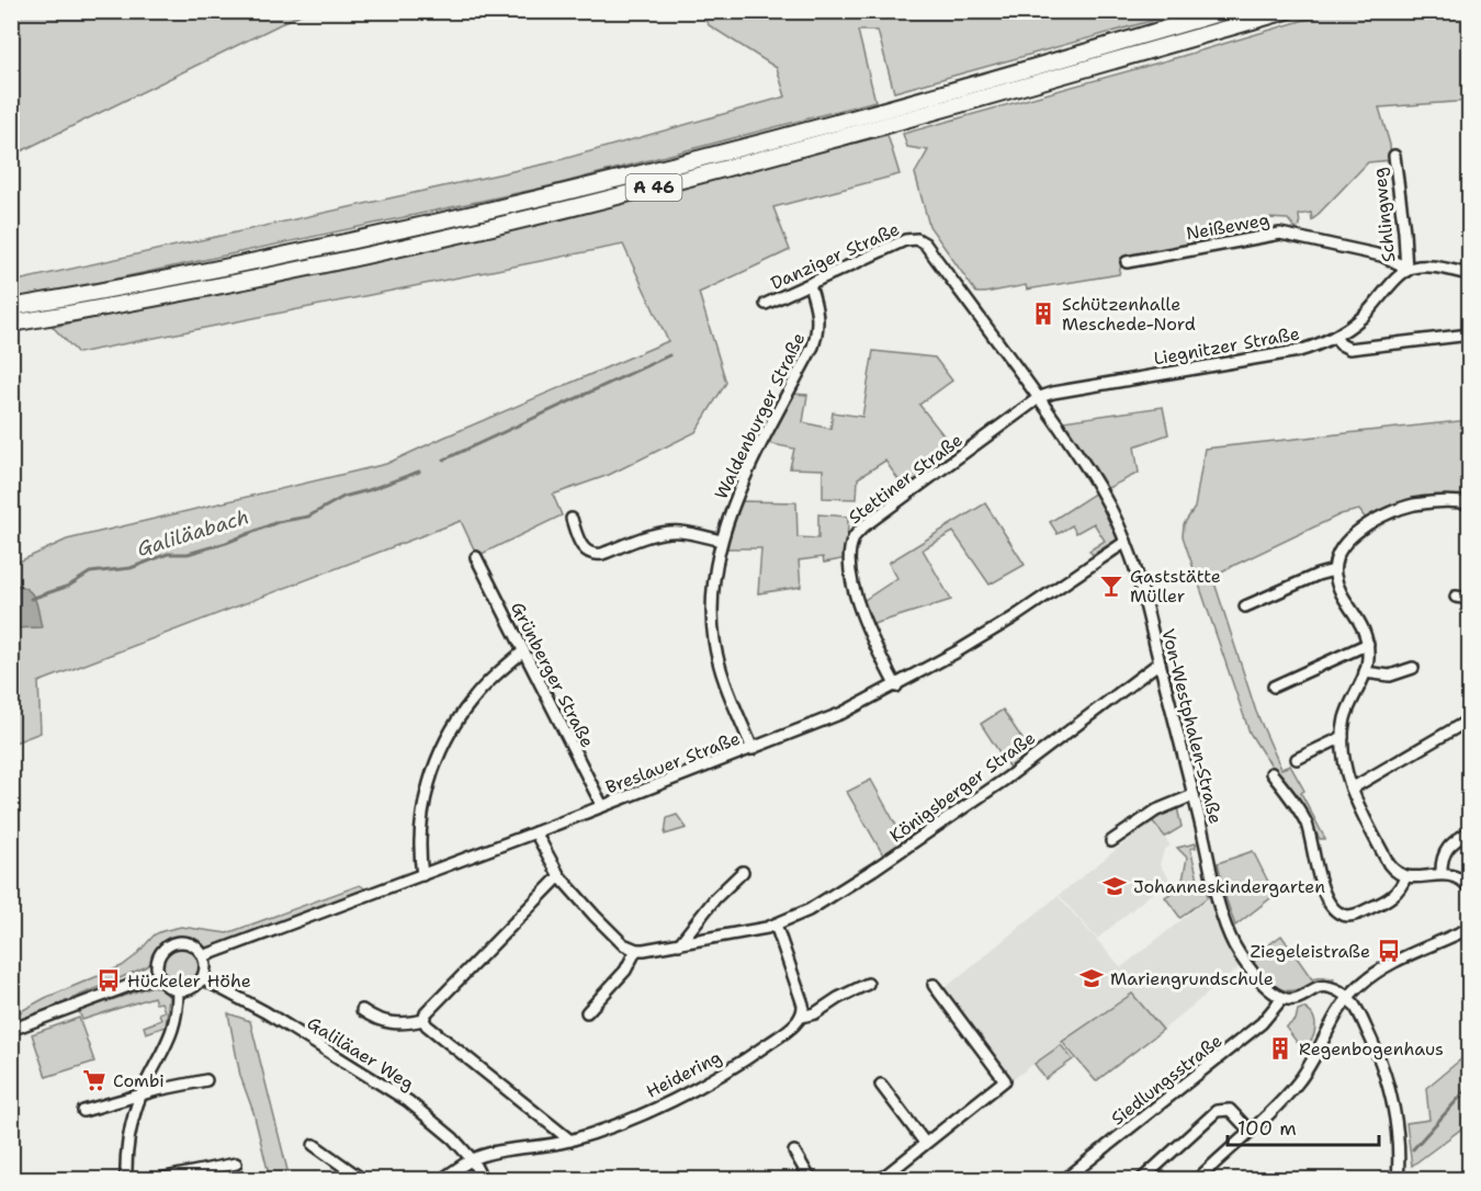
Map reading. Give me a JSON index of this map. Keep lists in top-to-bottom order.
{
  "streets": {
    "highway": ["A 46"],
    "street": [
      "Schlingweg",
      "Neißeweg",
      "Danziger Straße",
      "Liegnitzer Straße",
      "Waldenburger Straße",
      "Stettiner Straße",
      "Grünberger Straße",
      "Von-Westphalen-Straße",
      "Breslauer Straße",
      "Königsberger Straße",
      "Galiläaer Weg",
      "Heidering",
      "Siedlungsstraße"
    ]
  },
  "crossings": [
    ["Schlingweg", "Neißeweg"],
    ["Schlingweg", "Liegnitzer Straße"],
    ["Neißeweg", "Liegnitzer Straße"],
    ["Danziger Straße", "Waldenburger Straße"],
    ["Danziger Straße", "Von-Westphalen-Straße"],
    ["Liegnitzer Straße", "Stettiner Straße"],
    ["Liegnitzer Straße", "Von-Westphalen-Straße"],
    ["Waldenburger Straße", "Breslauer Straße"],
    ["Stettiner Straße", "Von-Westphalen-Straße"],
    ["Stettiner Straße", "Breslauer Straße"],
    ["Grünberger Straße", "Breslauer Straße"],
    ["Von-Westphalen-Straße", "Breslauer Straße"],
    ["Von-Westphalen-Straße", "Königsberger Straße"],
    ["Von-Westphalen-Straße", "Siedlungsstraße"],
    ["Breslauer Straße", "Galiläaer Weg"],
    ["Galiläaer Weg", "Heidering"]
  ],
  "water": ["Galiläabach"],
  "places": {
    "building": ["Schützenhalle Meschede-Nord", "Regenbogenhaus"],
    "bar": ["Gaststätte Müller"],
    "school or university": ["Johanneskindergarten", "Mariengrundschule"],
    "bus stop": ["Ziegeleistraße", "Hückeler Höhe"],
    "supermarket": ["Combi"]
  },
  "scale_bar": "100 m"
}
